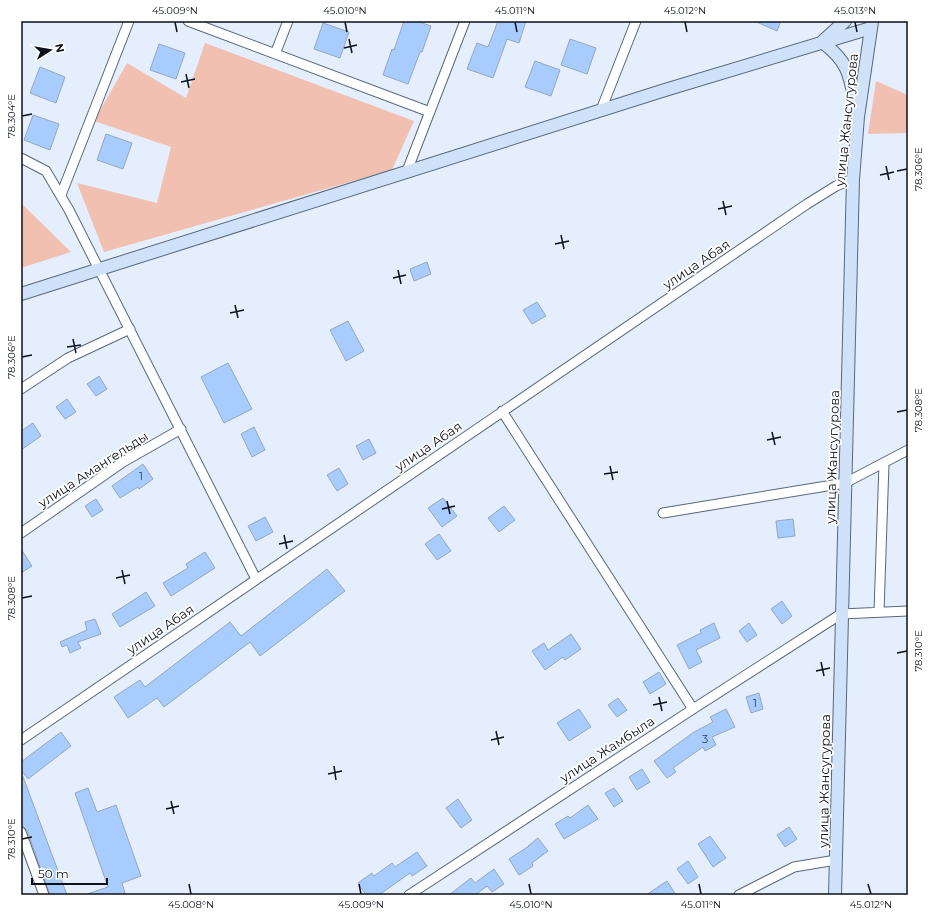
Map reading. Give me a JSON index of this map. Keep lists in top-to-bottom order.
{
  "streets": {
    "main road": ["улица Жансугурова"],
    "street": ["улица Абая", "улица Амангельды", "улица Жамбыла"]
  },
  "crossings": [
    ["улица Жансугурова", "улица Абая"],
    ["улица Жансугурова", "улица Жамбыла"]
  ],
  "house_numbers": ["1", "1", "3"],
  "scale_bar": "50 m",
  "north": "right",
  "coordinates": [
    "45.009°N",
    "45.010°N",
    "45.011°N",
    "45.012°N",
    "45.013°N",
    "78.304°E",
    "78.306°E",
    "78.308°E",
    "78.310°E",
    "45.008°N"
  ]
}
